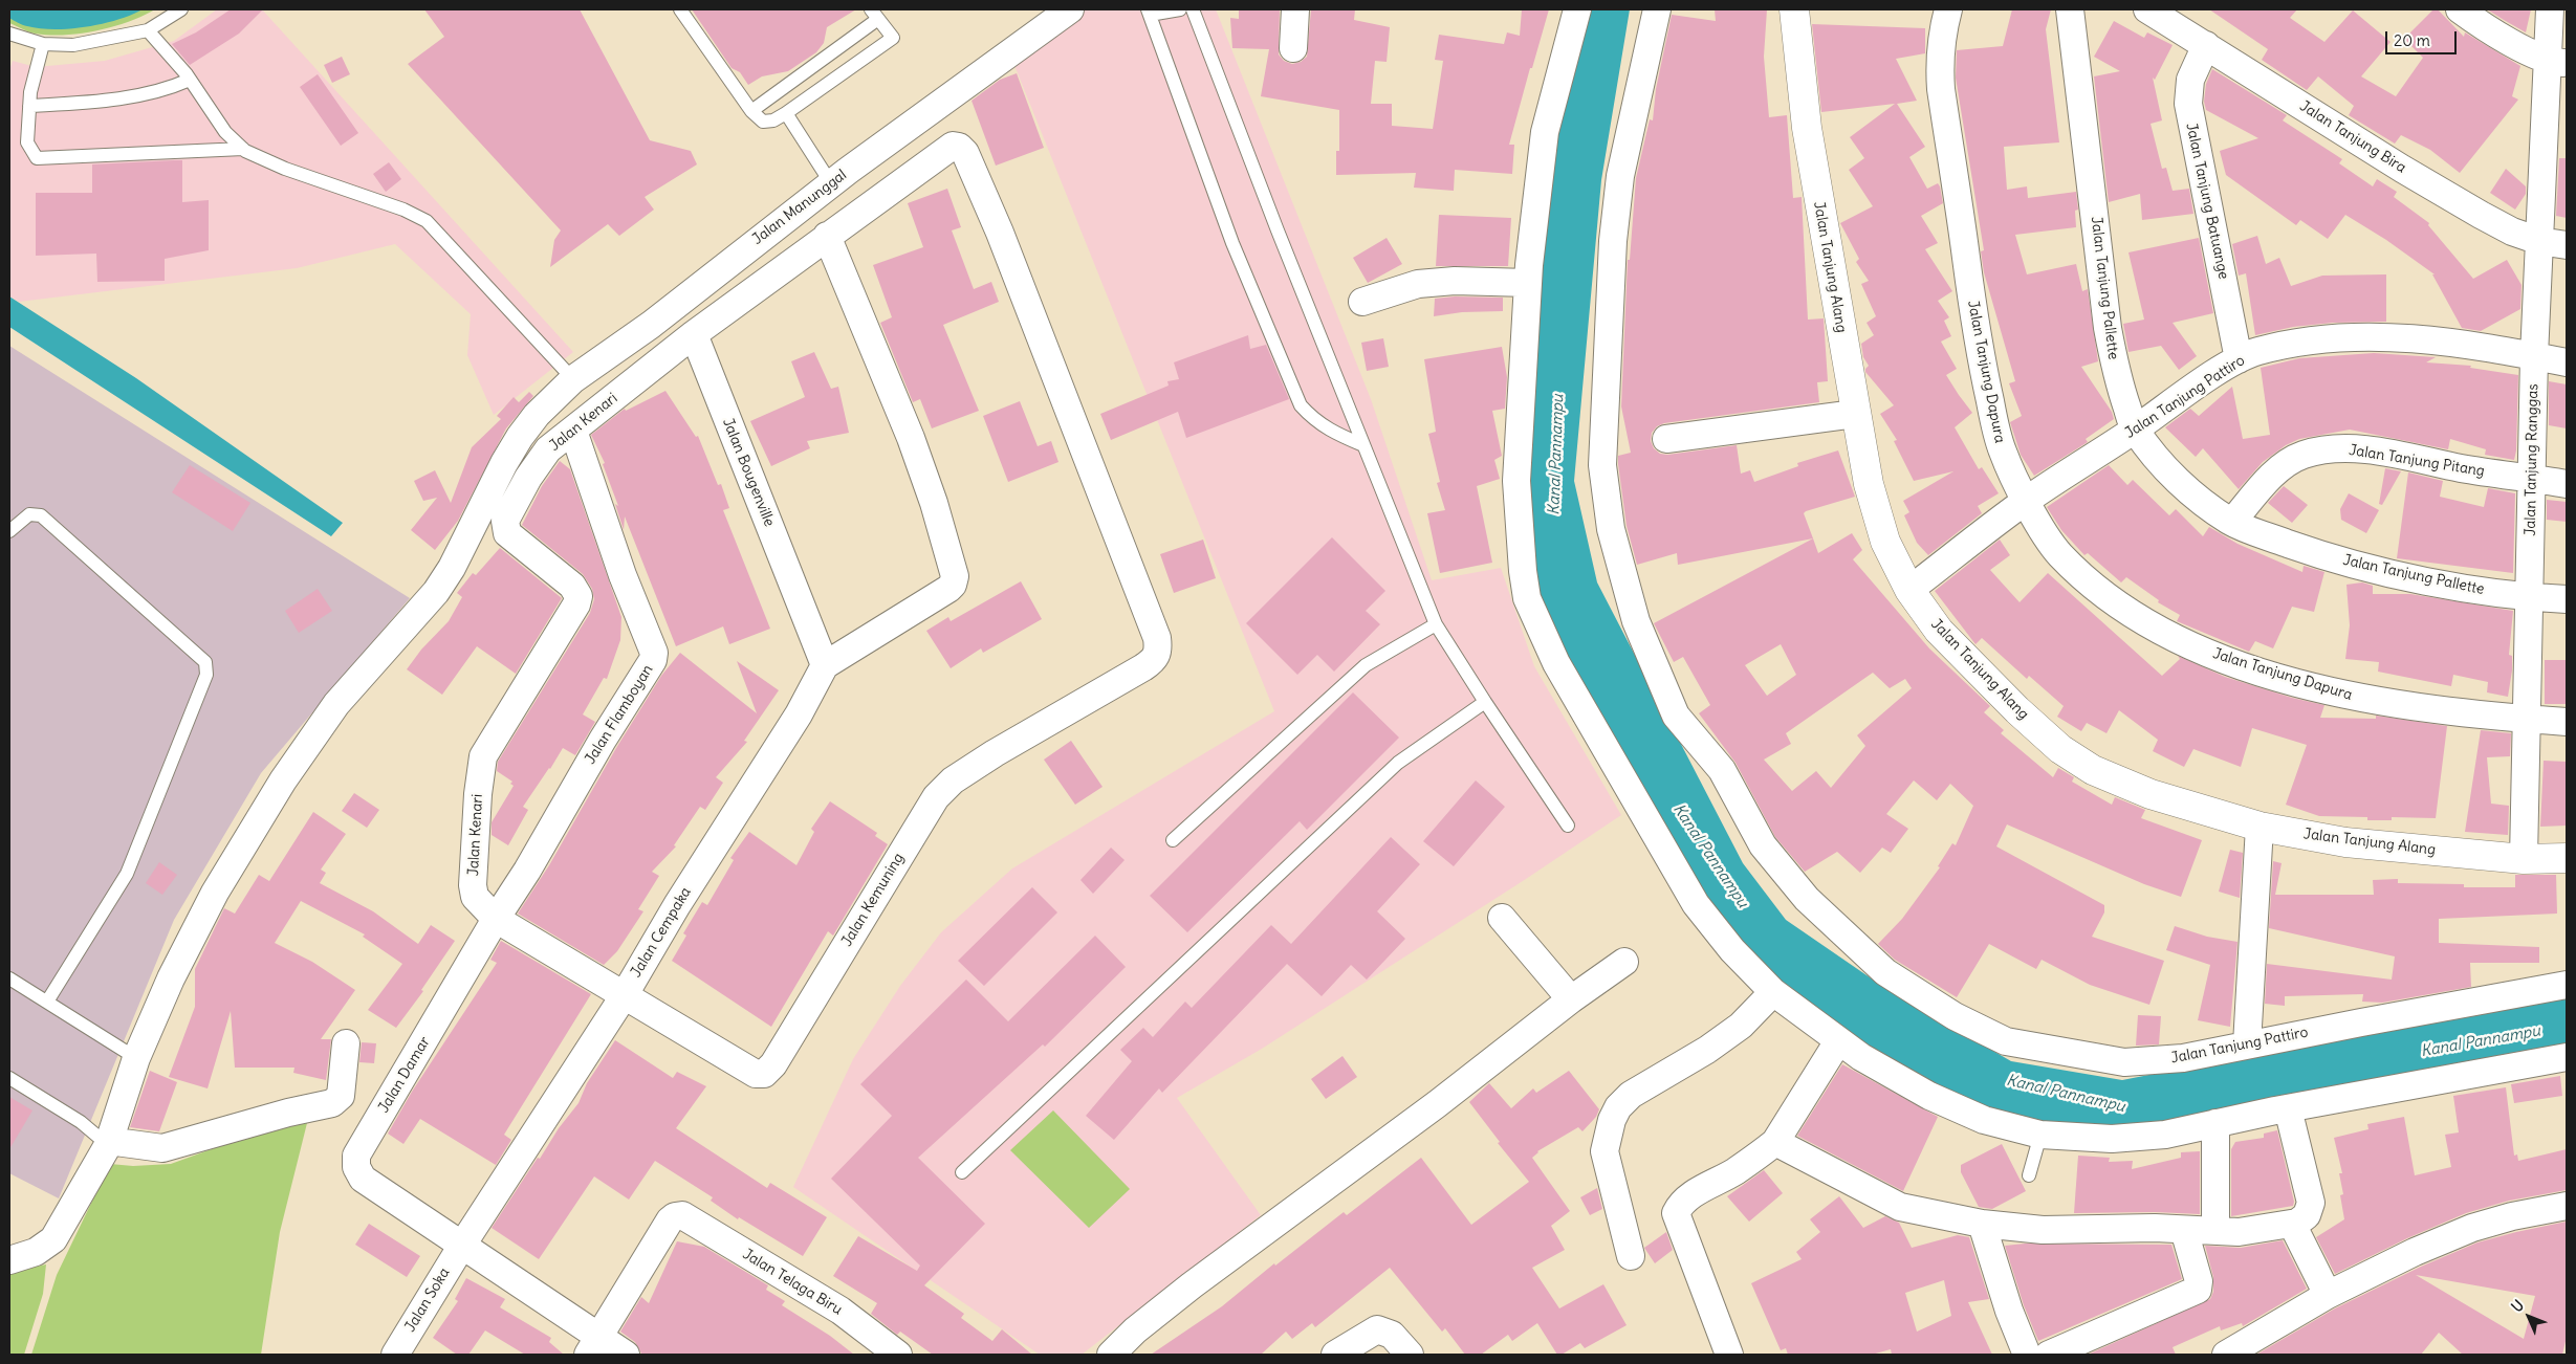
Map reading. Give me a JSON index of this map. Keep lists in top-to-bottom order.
{
  "streets": {
    "street": [
      "Jalan Tanjung Bira",
      "Jalan Tanjung Batuange",
      "Jalan Manunggal",
      "Jalan Tanjung Alang",
      "Jalan Tanjung Pallette",
      "Jalan Tanjung Dapura",
      "Jalan Tanjung Pattiro",
      "Jalan Kenari",
      "Jalan Tanjung Ranggas",
      "Jalan Tanjung Pitang",
      "Jalan Bougenville",
      "Jalan Flamboyan",
      "Jalan Kemuning",
      "Jalan Cempaka",
      "Jalan Damar",
      "Jalan Telaga Biru",
      "Jalan Soka"
    ]
  },
  "crossings": [
    ["Jalan Tanjung Bira", "Jalan Tanjung Batuange"],
    ["Jalan Tanjung Bira", "Jalan Tanjung Ranggas"],
    ["Jalan Tanjung Batuange", "Jalan Tanjung Pattiro"],
    ["Jalan Tanjung Alang", "Jalan Tanjung Pattiro"],
    ["Jalan Tanjung Alang", "Jalan Tanjung Ranggas"],
    ["Jalan Tanjung Pallette", "Jalan Tanjung Pattiro"],
    ["Jalan Tanjung Pallette", "Jalan Tanjung Ranggas"],
    ["Jalan Tanjung Pallette", "Jalan Tanjung Pitang"],
    ["Jalan Tanjung Dapura", "Jalan Tanjung Pattiro"],
    ["Jalan Tanjung Dapura", "Jalan Tanjung Ranggas"],
    ["Jalan Tanjung Pattiro", "Jalan Tanjung Ranggas"],
    ["Jalan Kenari", "Jalan Bougenville"],
    ["Jalan Kenari", "Jalan Flamboyan"],
    ["Jalan Kenari", "Jalan Kemuning"],
    ["Jalan Kenari", "Jalan Cempaka"],
    ["Jalan Kenari", "Jalan Damar"],
    ["Jalan Tanjung Ranggas", "Jalan Tanjung Pitang"],
    ["Jalan Bougenville", "Jalan Cempaka"],
    ["Jalan Flamboyan", "Jalan Damar"],
    ["Jalan Kemuning", "Jalan Cempaka"],
    ["Jalan Cempaka", "Jalan Damar"],
    ["Jalan Cempaka", "Jalan Soka"],
    ["Jalan Damar", "Jalan Telaga Biru"],
    ["Jalan Damar", "Jalan Soka"]
  ],
  "water": ["Kanal Pannampu"],
  "scale_bar": "20 m",
  "north": "top left"
}
